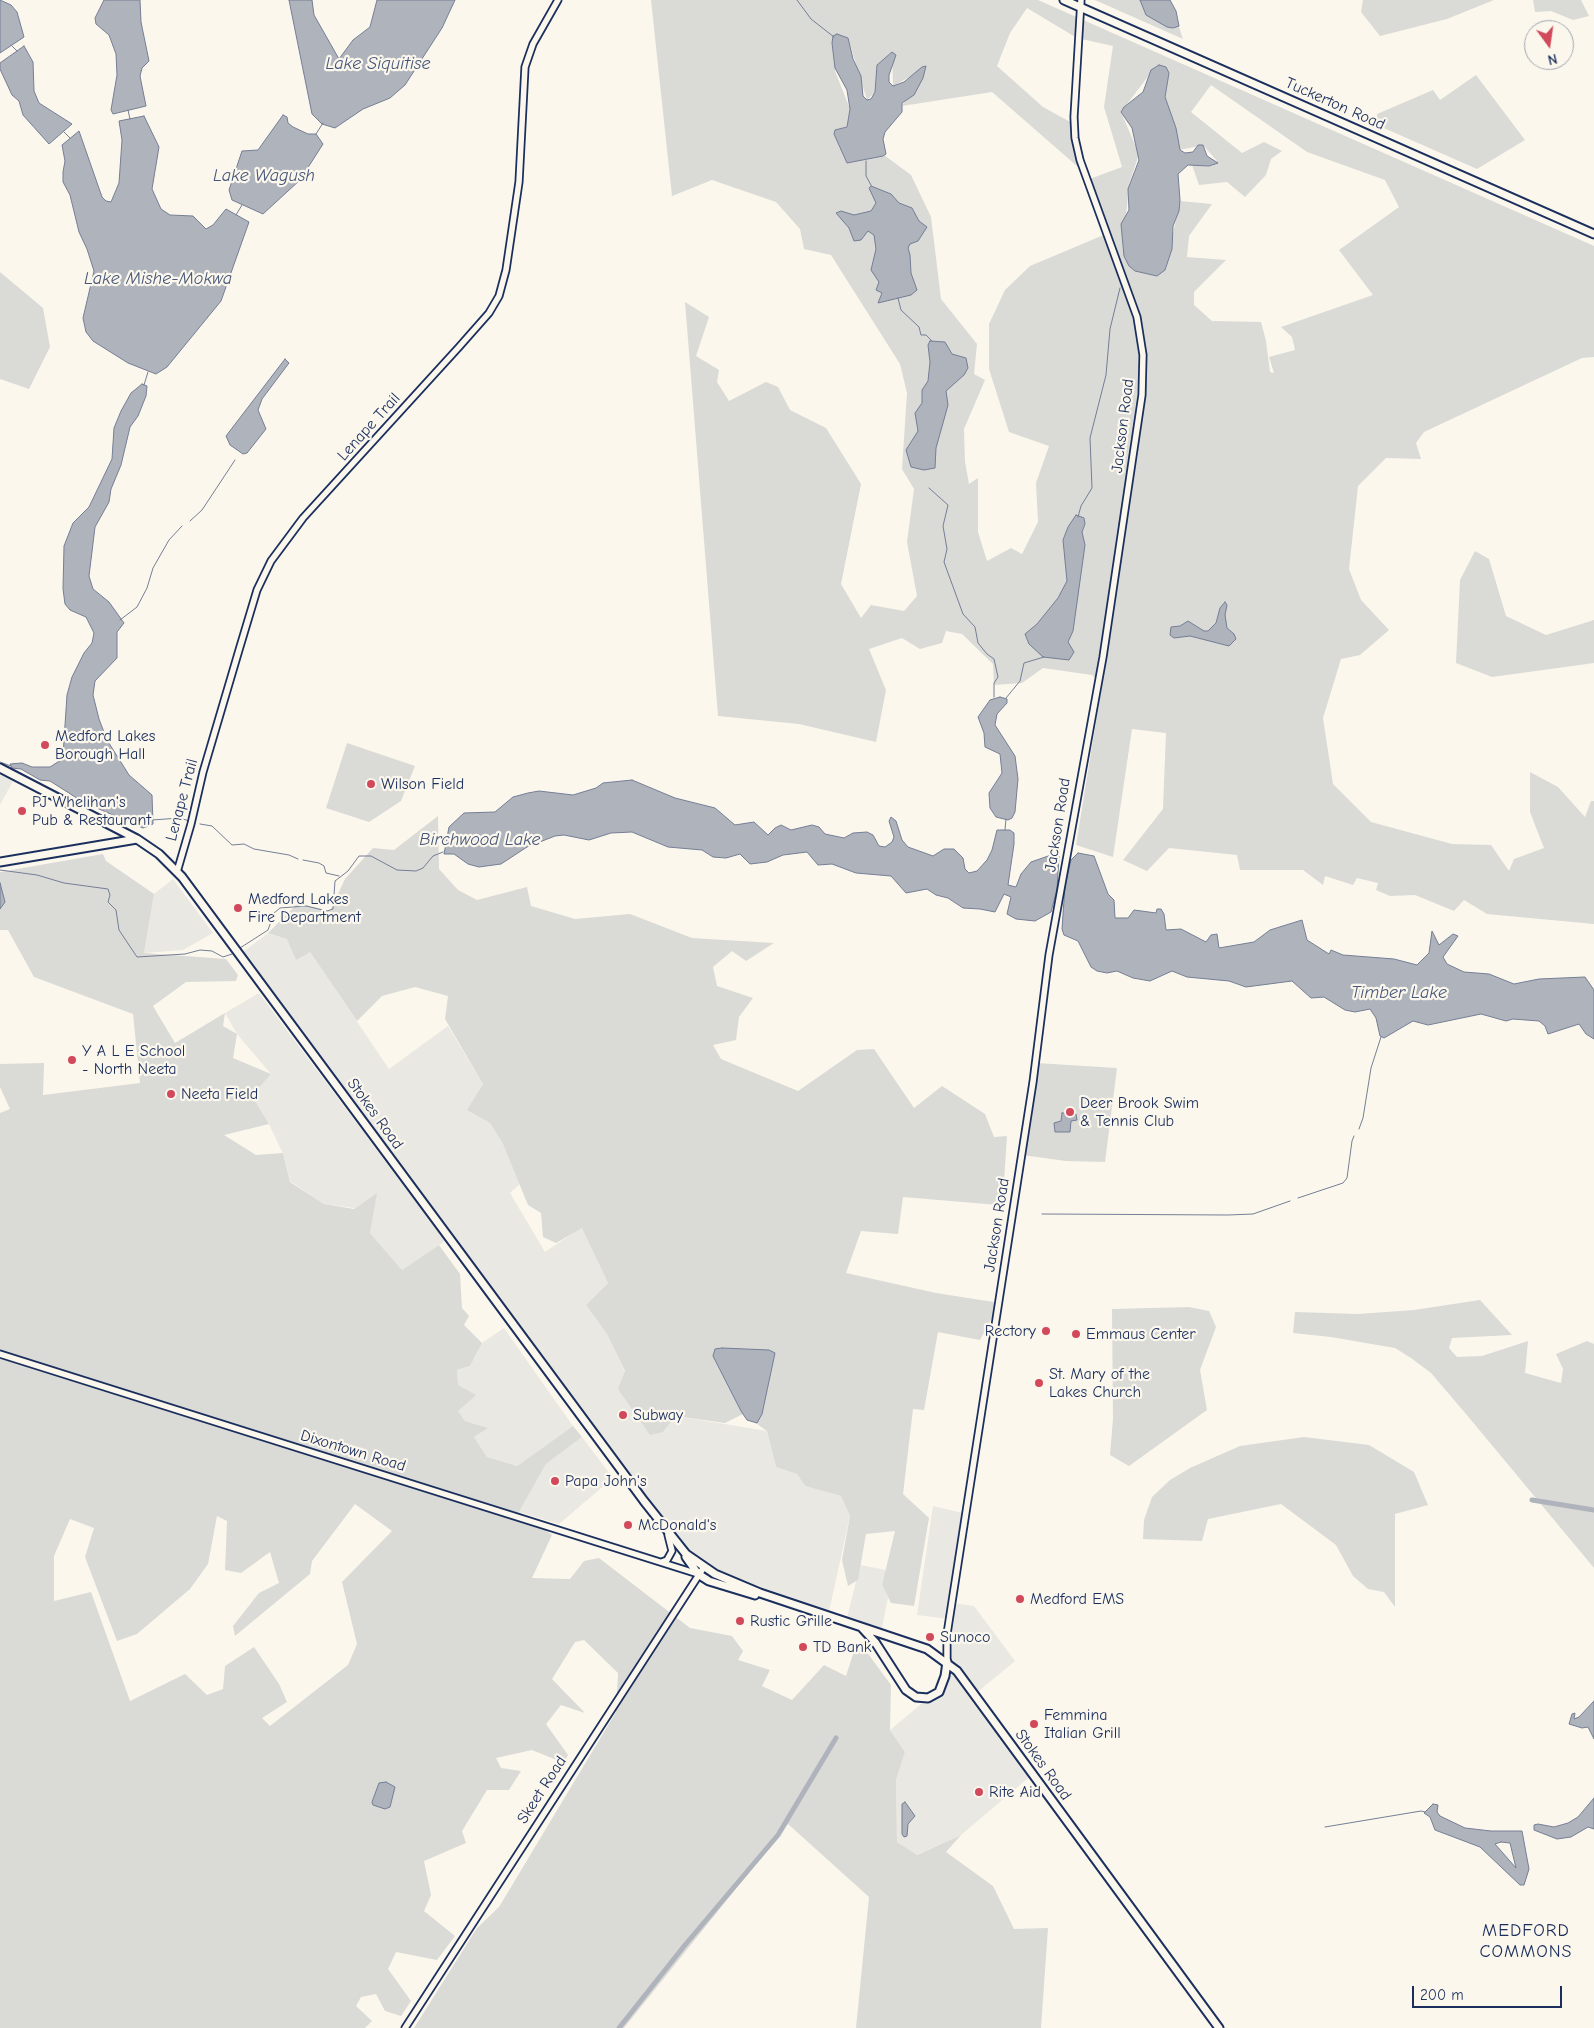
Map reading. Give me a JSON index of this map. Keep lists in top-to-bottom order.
{
  "streets": {
    "main road": ["Tuckerton Road", "Stokes Road"],
    "street": [
      "Jackson Road",
      "Lenape Trail",
      "Dixontown Road",
      "Skeet Road"
    ]
  },
  "crossings": [
    ["Tuckerton Road", "Jackson Road"],
    ["Jackson Road", "Stokes Road"],
    ["Lenape Trail", "Stokes Road"],
    ["Stokes Road", "Dixontown Road"],
    ["Stokes Road", "Skeet Road"],
    ["Dixontown Road", "Skeet Road"]
  ],
  "districts": ["MEDFORD COMMONS"],
  "water": [
    "Lake Siquitise",
    "Lake Wagush",
    "Lake Mishe-Mokwa",
    "Birchwood Lake",
    "Timber Lake"
  ],
  "places": [
    "Medford Lakes Borough Hall",
    "Wilson Field",
    "PJ Whelihan's Pub & Restaurant",
    "Medford Lakes Fire Department",
    "Y A L E School - North Neeta",
    "Neeta Field",
    "Deer Brook Swim & Tennis Club",
    "Rectory",
    "Emmaus Center",
    "St. Mary of the Lakes Church",
    "Subway",
    "Papa John's",
    "McDonald's",
    "Medford EMS",
    "Rustic Grille",
    "Sunoco",
    "TD Bank",
    "Femmina Italian Grill",
    "Rite Aid"
  ],
  "scale_bar": "200 m",
  "north": "bottom"
}
